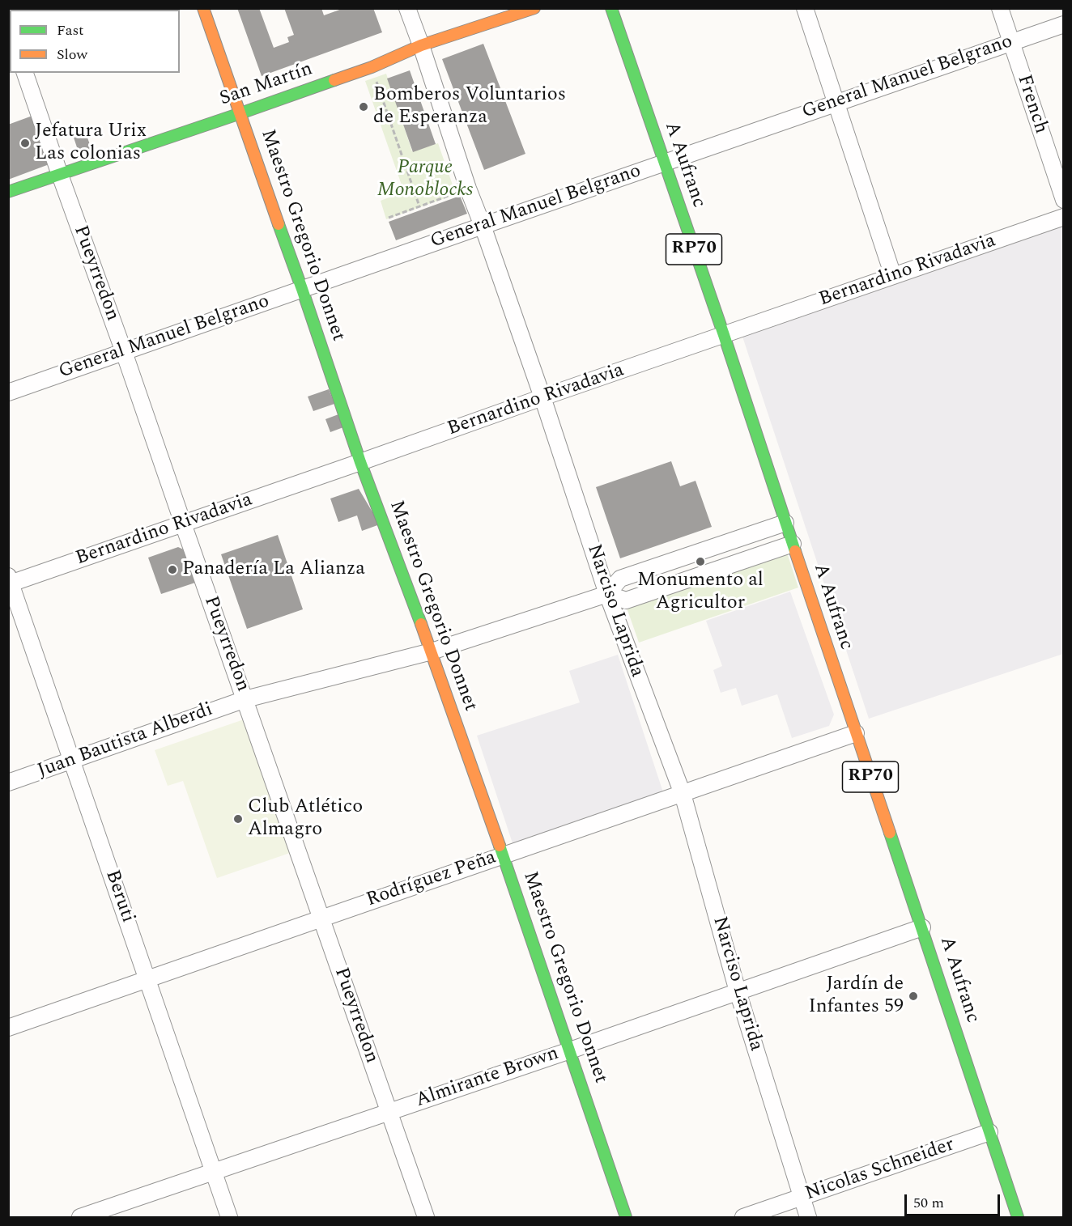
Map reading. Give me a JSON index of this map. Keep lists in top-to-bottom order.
{
  "streets": {
    "main road": [
      "San Martín",
      "A Aufranc",
      "Maestro Gregorio Donnet",
      "RP70"
    ],
    "street": [
      "General Manuel Belgrano",
      "French",
      "Bernardino Rivadavia",
      "Pueyrredon",
      "Narciso Laprida",
      "Juan Bautista Alberdi",
      "Rodríguez Peña",
      "Beruti",
      "Almirante Brown",
      "Nicolas Schneider"
    ]
  },
  "crossings": [
    ["General Manuel Belgrano", "French"],
    ["General Manuel Belgrano", "A Aufranc"],
    ["General Manuel Belgrano", "Maestro Gregorio Donnet"],
    ["General Manuel Belgrano", "Pueyrredon"],
    ["General Manuel Belgrano", "Narciso Laprida"],
    ["San Martín", "Maestro Gregorio Donnet"],
    ["San Martín", "Pueyrredon"],
    ["San Martín", "Narciso Laprida"],
    ["A Aufranc", "Bernardino Rivadavia"],
    ["A Aufranc", "Juan Bautista Alberdi"],
    ["A Aufranc", "Rodríguez Peña"],
    ["A Aufranc", "Almirante Brown"],
    ["A Aufranc", "Nicolas Schneider"],
    ["Maestro Gregorio Donnet", "Bernardino Rivadavia"],
    ["Maestro Gregorio Donnet", "Juan Bautista Alberdi"],
    ["Maestro Gregorio Donnet", "Rodríguez Peña"],
    ["Maestro Gregorio Donnet", "Almirante Brown"],
    ["Bernardino Rivadavia", "Pueyrredon"],
    ["Bernardino Rivadavia", "Narciso Laprida"],
    ["Bernardino Rivadavia", "Beruti"],
    ["Pueyrredon", "Juan Bautista Alberdi"],
    ["Pueyrredon", "Rodríguez Peña"],
    ["Pueyrredon", "Almirante Brown"],
    ["Narciso Laprida", "Juan Bautista Alberdi"],
    ["Narciso Laprida", "Rodríguez Peña"],
    ["Narciso Laprida", "Almirante Brown"],
    ["Narciso Laprida", "Nicolas Schneider"],
    ["Juan Bautista Alberdi", "Beruti"],
    ["Rodríguez Peña", "Beruti"],
    ["Beruti", "Almirante Brown"]
  ],
  "parks": ["Parque Monoblocks"],
  "places": [
    "Bomberos Voluntarios de Esperanza",
    "Jefatura Urix Las colonias",
    "Monumento al Agricultor",
    "Panadería La Alianza",
    "Club Atlético Almagro",
    "Jardín de Infantes 59"
  ],
  "legend": ["Fast", "Slow"],
  "scale_bar": "50 m"
}
